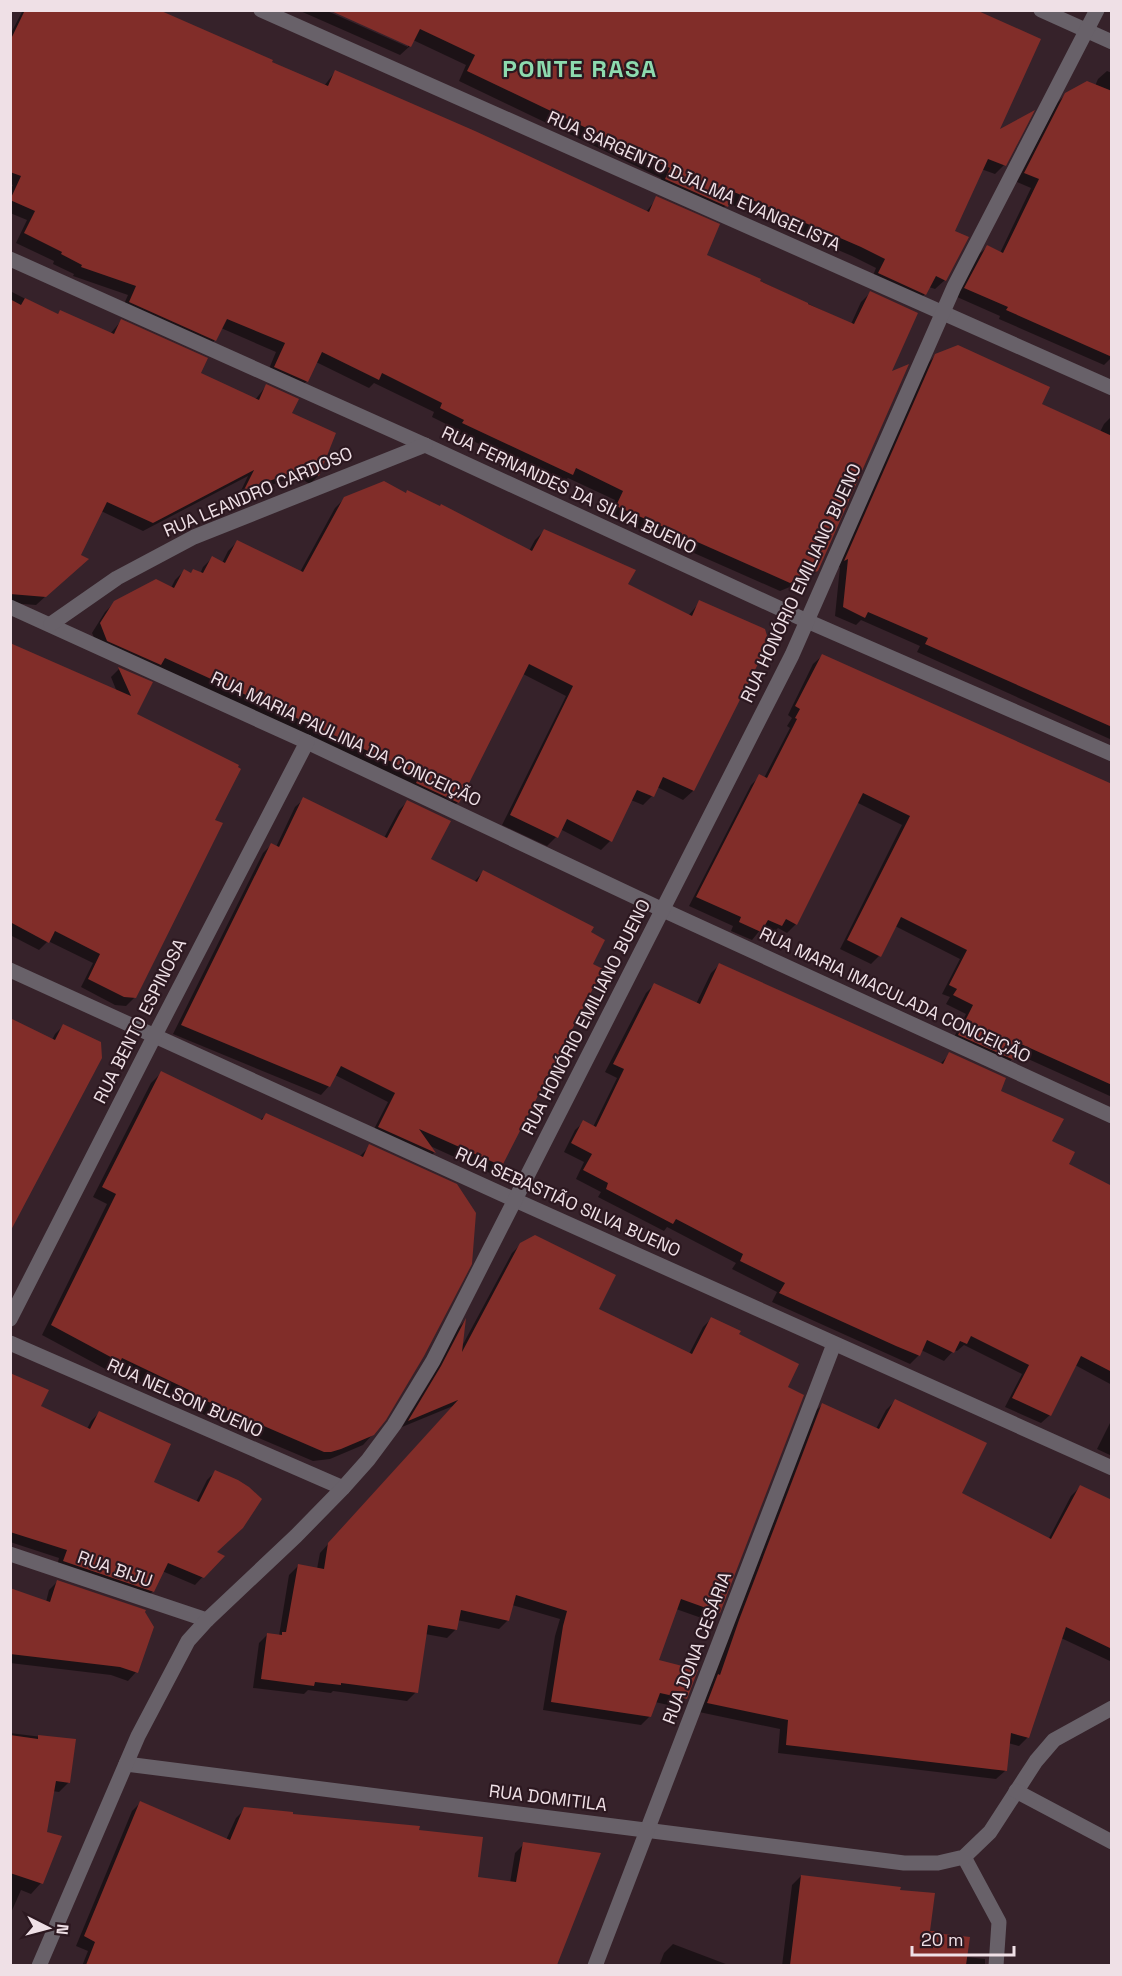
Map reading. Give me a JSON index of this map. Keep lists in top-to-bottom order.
{
  "streets": {
    "street": [
      "RUA SARGENTO DJALMA EVANGELISTA",
      "RUA FERNANDES DA SILVA BUENO",
      "RUA LEANDRO CARDOSO",
      "RUA HONÓRIO EMILIANO BUENO",
      "RUA MARIA PAULINA DA CONCEIÇÃO",
      "RUA MARIA IMACULADA CONCEIÇÃO",
      "RUA BENTO ESPINOSA",
      "RUA SEBASTIÃO SILVA BUENO",
      "RUA NELSON BUENO",
      "RUA BIJU",
      "RUA DONA CESÁRIA",
      "RUA DOMITILA"
    ]
  },
  "crossings": [
    ["RUA SARGENTO DJALMA EVANGELISTA", "RUA HONÓRIO EMILIANO BUENO"],
    ["RUA FERNANDES DA SILVA BUENO", "RUA LEANDRO CARDOSO"],
    ["RUA FERNANDES DA SILVA BUENO", "RUA HONÓRIO EMILIANO BUENO"],
    ["RUA LEANDRO CARDOSO", "RUA MARIA PAULINA DA CONCEIÇÃO"],
    ["RUA HONÓRIO EMILIANO BUENO", "RUA MARIA PAULINA DA CONCEIÇÃO"],
    ["RUA HONÓRIO EMILIANO BUENO", "RUA MARIA IMACULADA CONCEIÇÃO"],
    ["RUA HONÓRIO EMILIANO BUENO", "RUA SEBASTIÃO SILVA BUENO"],
    ["RUA HONÓRIO EMILIANO BUENO", "RUA NELSON BUENO"],
    ["RUA HONÓRIO EMILIANO BUENO", "RUA BIJU"],
    ["RUA HONÓRIO EMILIANO BUENO", "RUA DOMITILA"],
    ["RUA MARIA PAULINA DA CONCEIÇÃO", "RUA MARIA IMACULADA CONCEIÇÃO"],
    ["RUA MARIA PAULINA DA CONCEIÇÃO", "RUA BENTO ESPINOSA"],
    ["RUA BENTO ESPINOSA", "RUA SEBASTIÃO SILVA BUENO"],
    ["RUA SEBASTIÃO SILVA BUENO", "RUA DONA CESÁRIA"],
    ["RUA DONA CESÁRIA", "RUA DOMITILA"]
  ],
  "districts": ["PONTE RASA"],
  "scale_bar": "20 m",
  "north": "right"
}
